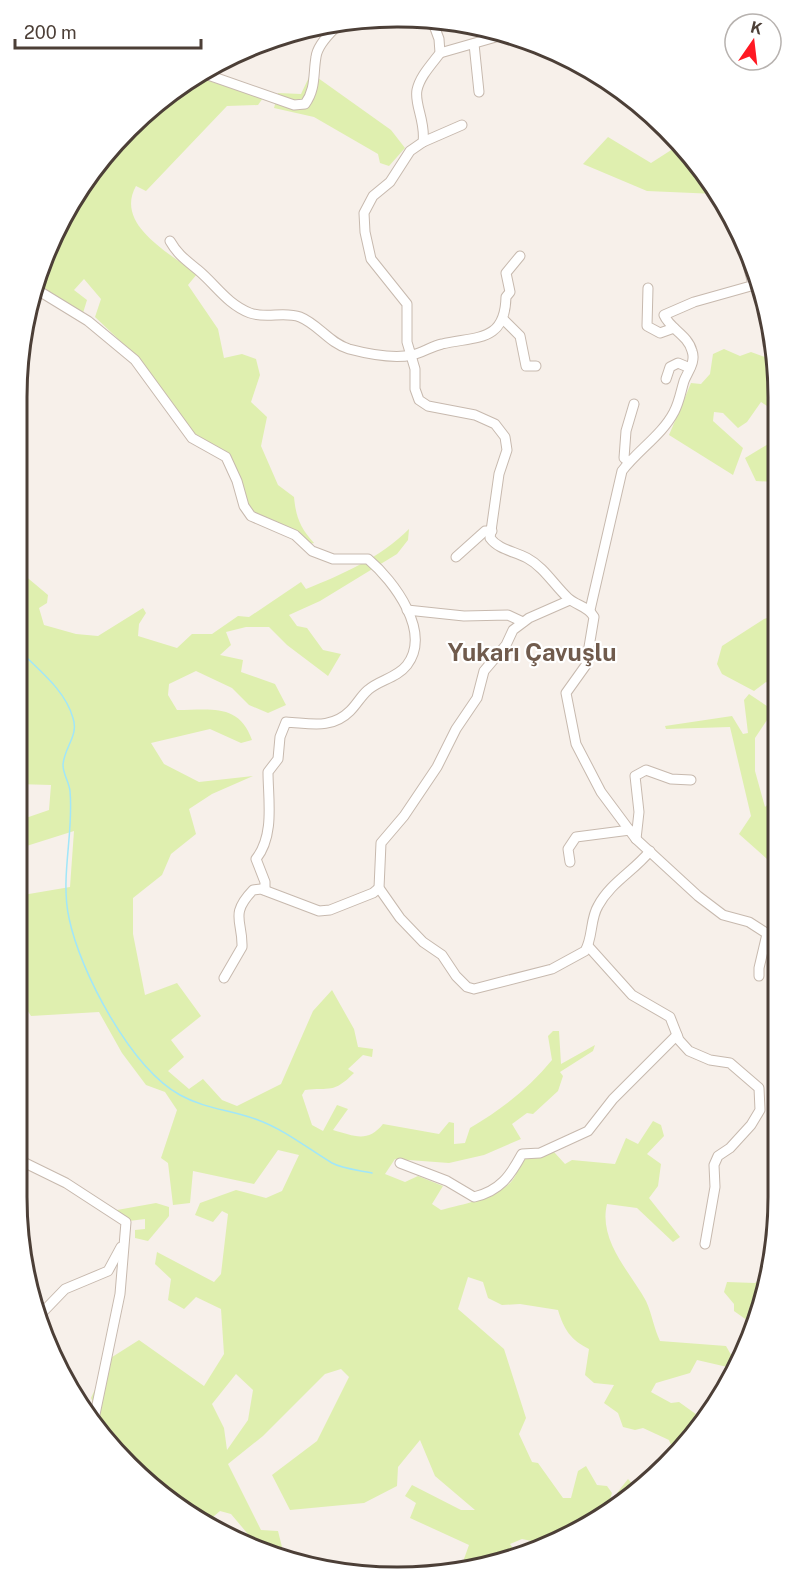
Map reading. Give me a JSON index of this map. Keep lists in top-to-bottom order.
{
  "districts": ["Yukarı Çavuşlu"],
  "scale_bar": "200 m",
  "north": "top"
}
